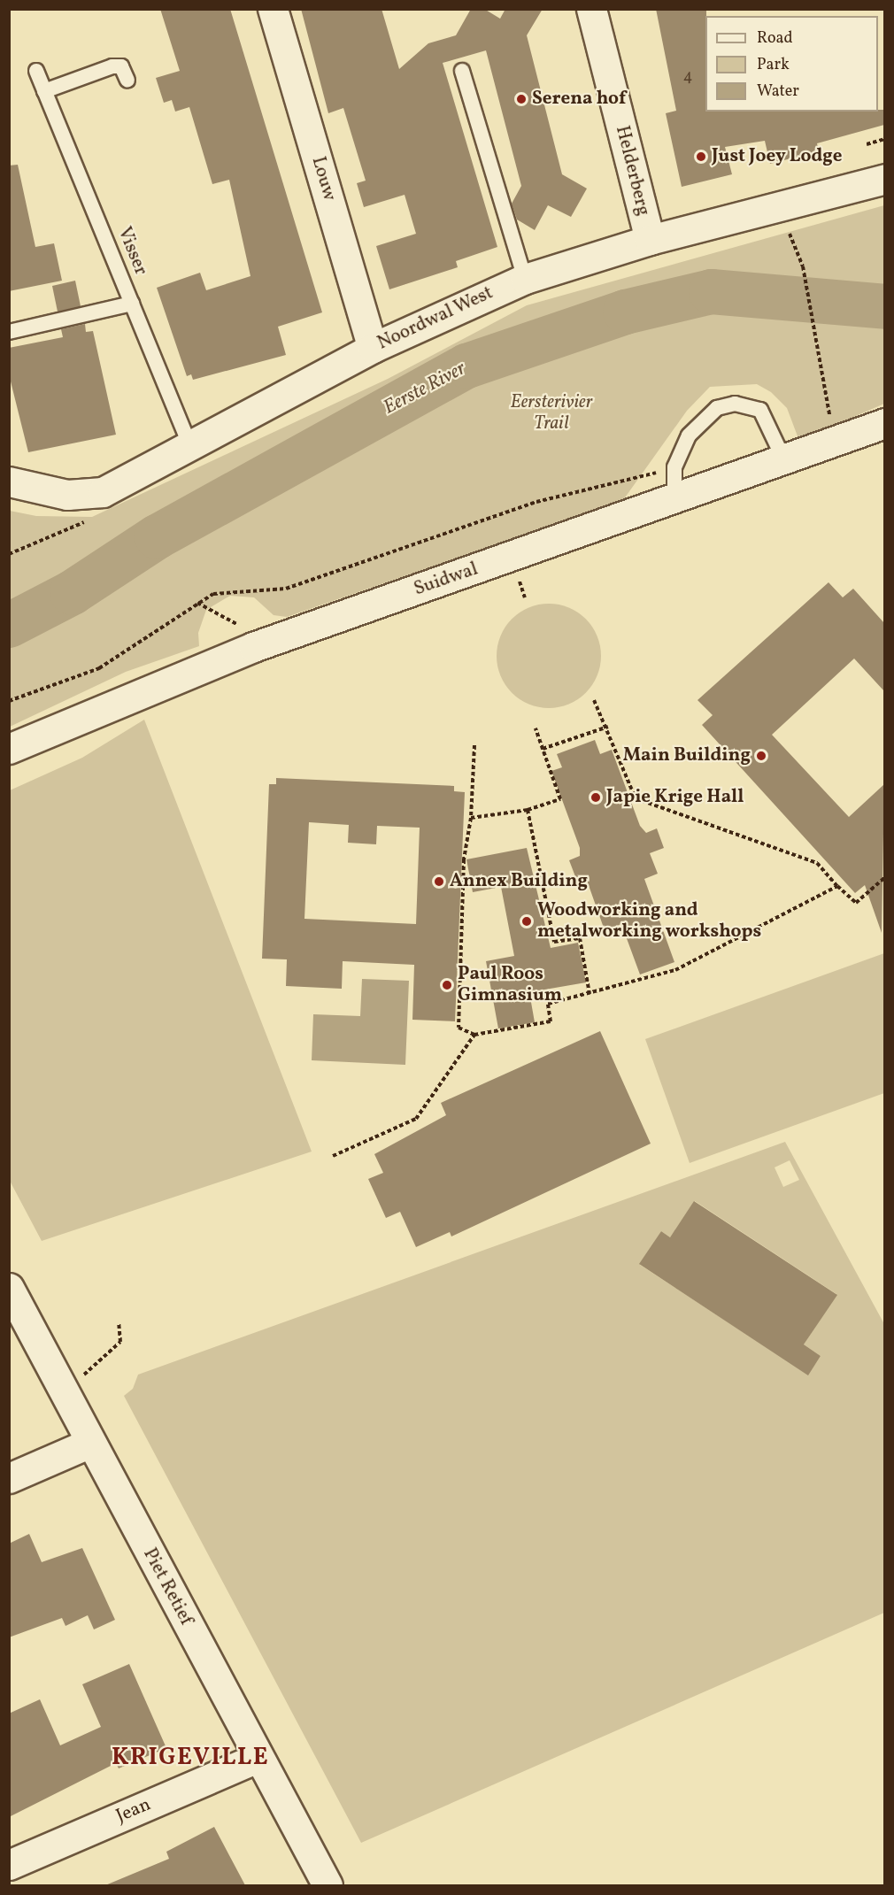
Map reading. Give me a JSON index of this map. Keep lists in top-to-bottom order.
{
  "streets": {
    "street": [
      "Helderberg",
      "Louw",
      "Noordwal West",
      "Suidwal",
      "Piet Retief",
      "Jean"
    ],
    "lane": ["Visser"]
  },
  "crossings": [
    ["Helderberg", "Noordwal West"],
    ["Louw", "Noordwal West"],
    ["Visser", "Noordwal West"],
    ["Piet Retief", "Jean"]
  ],
  "districts": ["KRIGEVILLE"],
  "water": ["Eerste River"],
  "parks": ["Eersterivier Trail"],
  "places": [
    "Serena hof",
    "Just Joey Lodge",
    "Main Building",
    "Japie Krige Hall",
    "Annex Building",
    "Woodworking and metalworking workshops",
    "Paul Roos Gimnasium"
  ],
  "house_numbers": ["4"],
  "legend": ["Road", "Park", "Water"]
}
